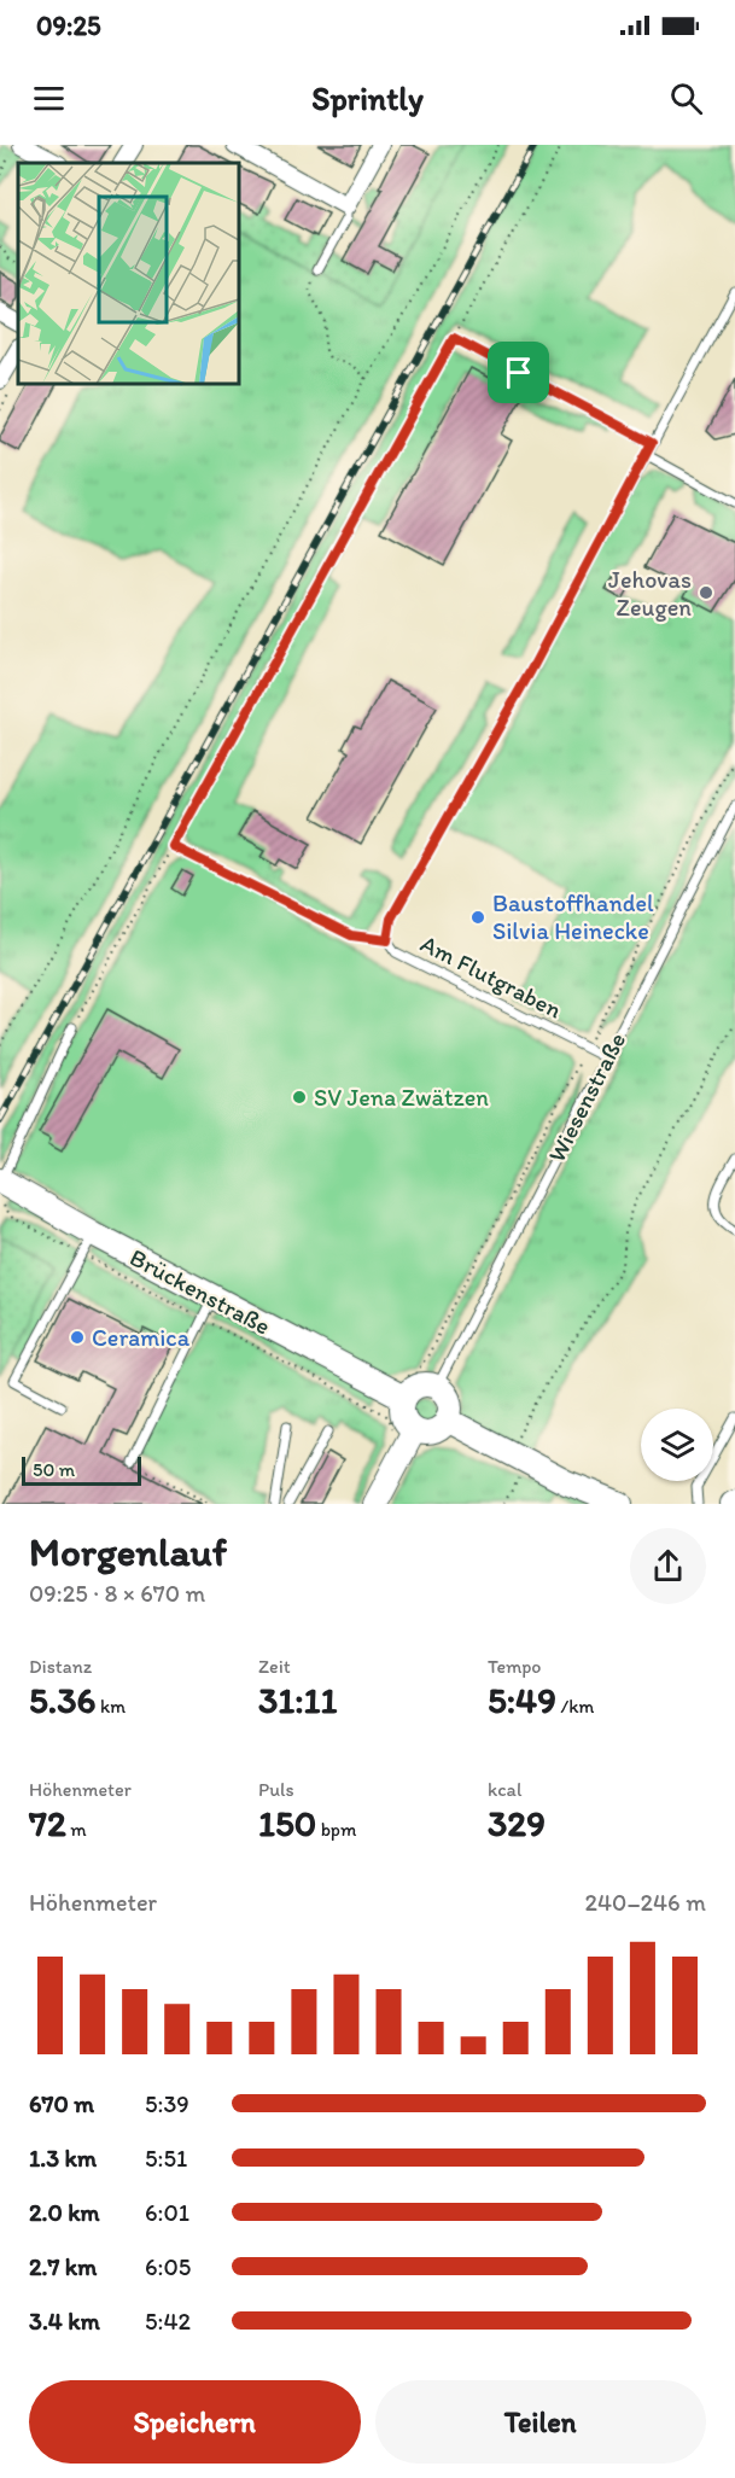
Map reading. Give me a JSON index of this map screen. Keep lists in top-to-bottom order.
{
  "streets": {
    "street": ["Brückenstraße"],
    "lane": ["Am Flutgraben", "Wiesenstraße"]
  },
  "crossings": [
    ["Am Flutgraben", "Wiesenstraße"]
  ],
  "places": [
    "Jehovas Zeugen",
    "Baustoffhandel Silvia Heinecke",
    "SV Jena Zwätzen",
    "Ceramica"
  ],
  "scale_bar": "50 m",
  "page": {
    "status": "09:25",
    "header": "Sprintly",
    "scale": "50 m",
    "heading": ["Morgenlauf", "09:25 · 8 × 670 m"],
    "stats": [
      ["Distanz", "5.36 km"],
      ["Zeit", "31:11"],
      ["Tempo", "5:49 /km"],
      ["Höhenmeter", "72 m"],
      ["Puls", "150 bpm"],
      ["kcal", "329"]
    ],
    "chart": ["Höhenmeter", "240–246 m"],
    "list": [
      {
        "name": "670 m",
        "note": "5:39"
      },
      {
        "name": "1.3 km",
        "note": "5:51"
      },
      {
        "name": "2.0 km",
        "note": "6:01"
      },
      {
        "name": "2.7 km",
        "note": "6:05"
      },
      {
        "name": "3.4 km",
        "note": "5:42"
      }
    ],
    "buttons": ["Speichern", "Teilen"]
  }
}
